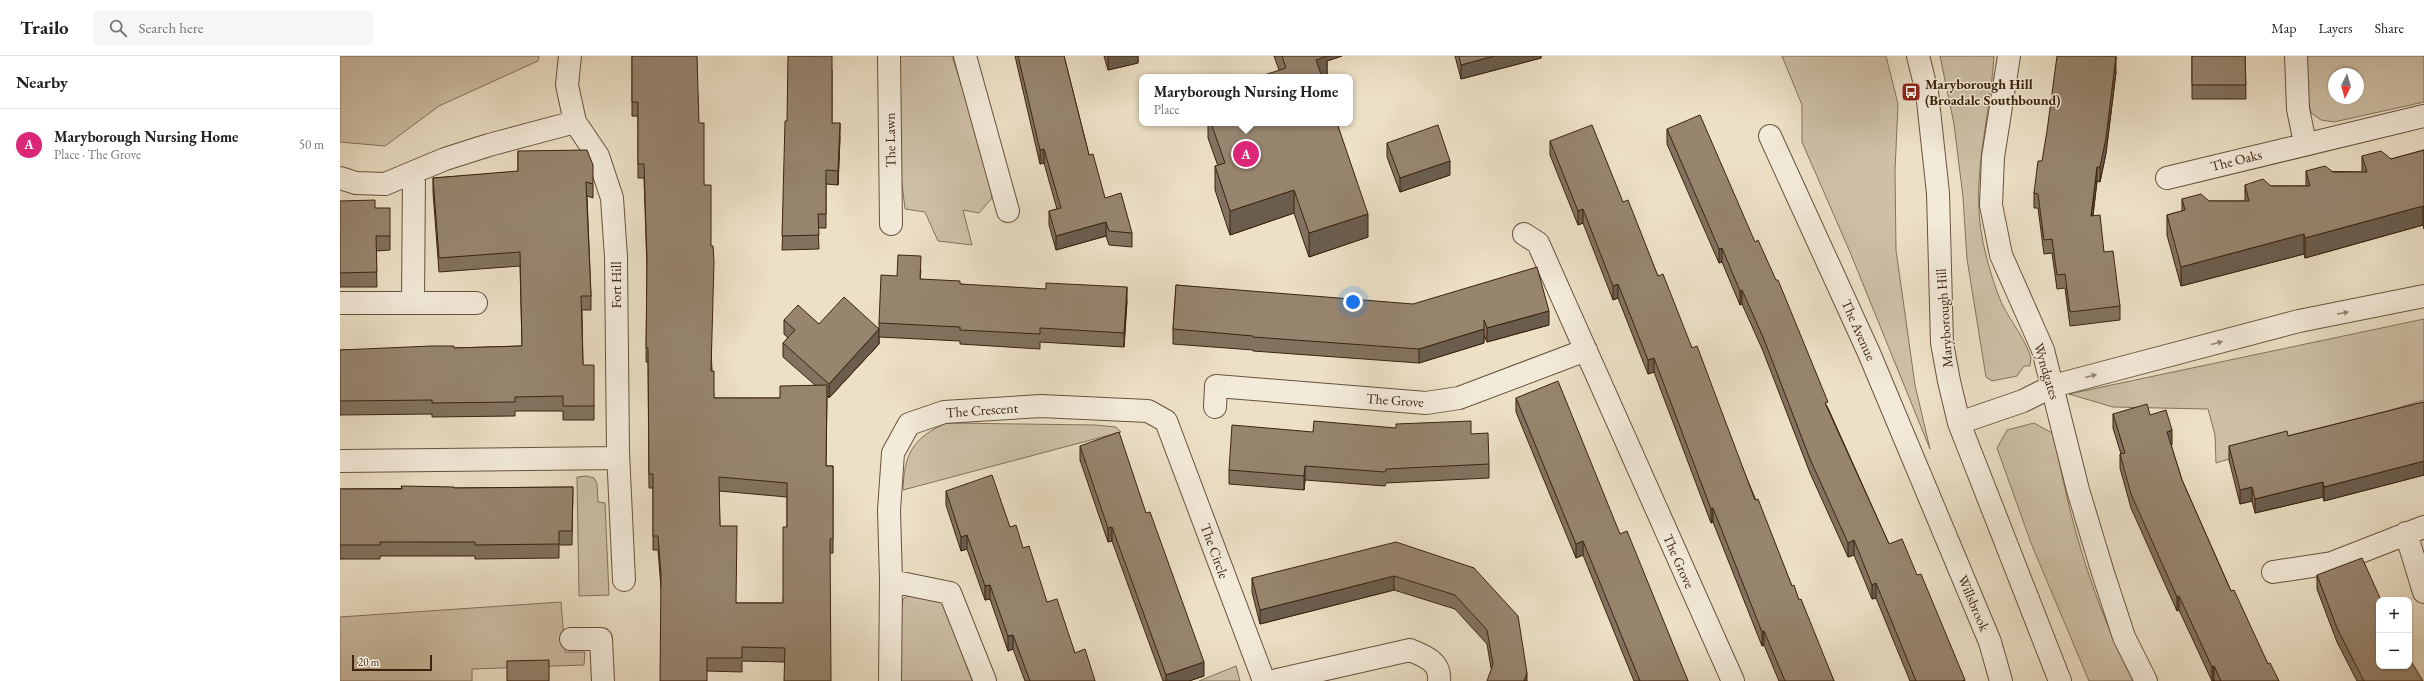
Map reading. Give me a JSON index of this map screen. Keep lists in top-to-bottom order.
{
  "streets": {
    "street": [
      "The Lawn",
      "The Oaks",
      "Fort Hill",
      "Maryborough Hill",
      "The Avenue",
      "Wyndgates",
      "The Grove",
      "The Crescent",
      "The Circle",
      "Willsbrook"
    ]
  },
  "crossings": [
    ["The Avenue", "Willsbrook"],
    ["The Crescent", "The Circle"]
  ],
  "places": {
    "bus stop": ["Maryborough Hill (Broadale Southbound)"]
  },
  "scale_bar": "20 m",
  "north": "bottom",
  "page": {
    "header": "Trailo",
    "search": "Search here",
    "nav": ["Map", "Layers", "Share"],
    "heading": "Nearby",
    "popup": ["Maryborough Nursing Home", "Place"],
    "list": [
      {
        "mark": "A",
        "name": "Maryborough Nursing Home",
        "note": "Place · The Grove",
        "value": "50 m"
      }
    ],
    "pins": "A",
    "map_buttons": ["+", "−"],
    "scale": "20 m"
  }
}
